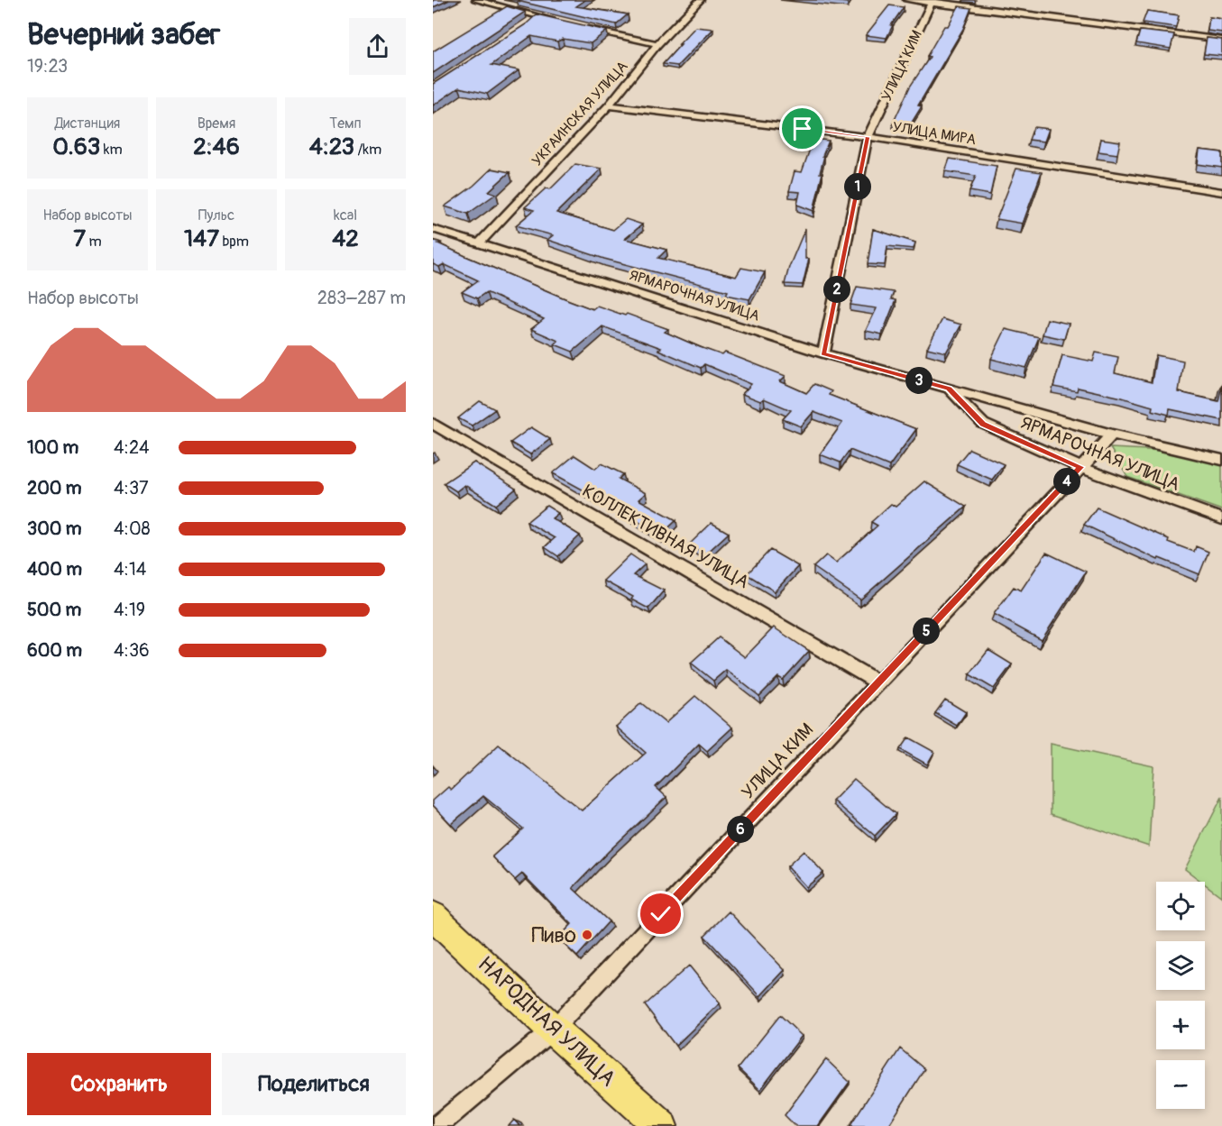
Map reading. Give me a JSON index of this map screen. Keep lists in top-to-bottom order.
{
  "streets": {
    "main road": ["НАРОДНАЯ УЛИЦА"],
    "street": [
      "УЛИЦА КИМ",
      "УКРАИНСКАЯ УЛИЦА",
      "УЛИЦА МИРА",
      "ЯРМАРОЧНАЯ УЛИЦА",
      "КОЛЛЕКТИВНАЯ УЛИЦА"
    ]
  },
  "crossings": [
    ["УЛИЦА КИМ", "УЛИЦА МИРА"],
    ["УЛИЦА КИМ", "ЯРМАРОЧНАЯ УЛИЦА"],
    ["УЛИЦА КИМ", "КОЛЛЕКТИВНАЯ УЛИЦА"],
    ["УЛИЦА КИМ", "НАРОДНАЯ УЛИЦА"],
    ["УКРАИНСКАЯ УЛИЦА", "УЛИЦА МИРА"],
    ["УКРАИНСКАЯ УЛИЦА", "ЯРМАРОЧНАЯ УЛИЦА"]
  ],
  "places": ["Пиво"],
  "page": {
    "heading": ["Вечерний забег", "19:23"],
    "stats": [
      ["Дистанция", "0.63 km"],
      ["Время", "2:46"],
      ["Темп", "4:23 /km"],
      ["Набор высоты", "7 m"],
      ["Пульс", "147 bpm"],
      ["kcal", "42"]
    ],
    "pins": [
      "1",
      "2",
      "3",
      "4",
      "5",
      "6"
    ],
    "chart": ["Набор высоты", "283–287 m"],
    "list": [
      {
        "name": "100 m",
        "note": "4:24"
      },
      {
        "name": "200 m",
        "note": "4:37"
      },
      {
        "name": "300 m",
        "note": "4:08"
      },
      {
        "name": "400 m",
        "note": "4:14"
      },
      {
        "name": "500 m",
        "note": "4:19"
      },
      {
        "name": "600 m",
        "note": "4:36"
      }
    ],
    "map_buttons": ["+", "−"],
    "buttons": ["Сохранить", "Поделиться"]
  }
}
